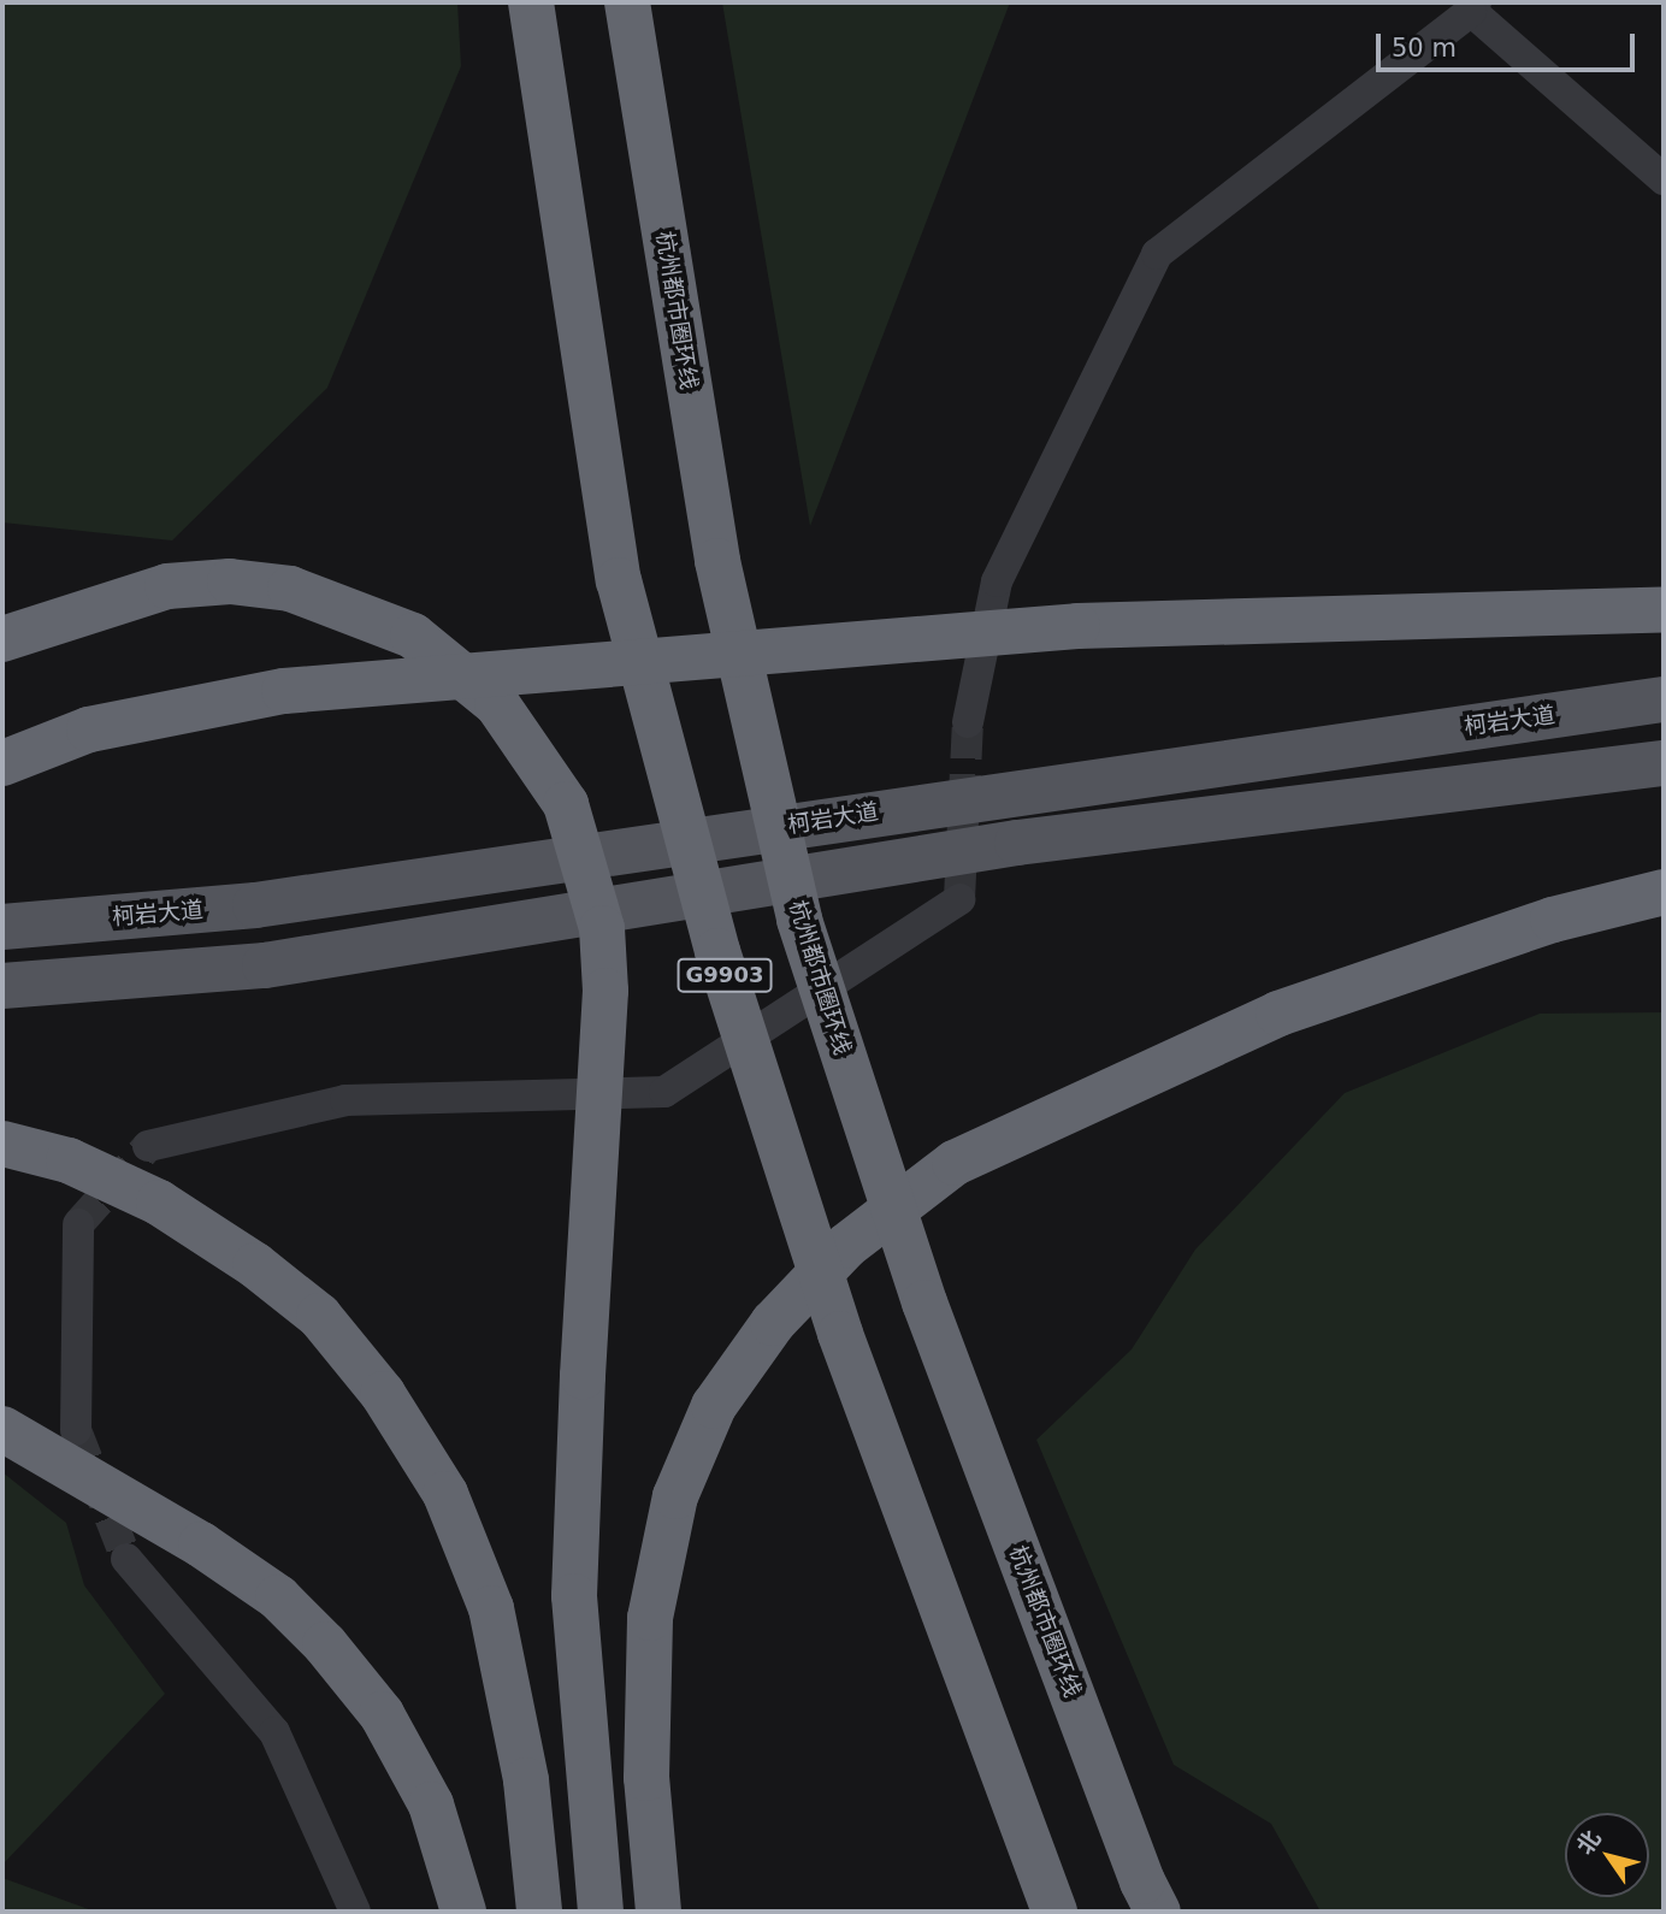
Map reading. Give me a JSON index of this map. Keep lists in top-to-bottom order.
{
  "streets": {
    "highway": ["杭州都市圈环线", "G9903"],
    "main road": ["柯岩大道"]
  },
  "scale_bar": "50 m",
  "north": "top left"
}
